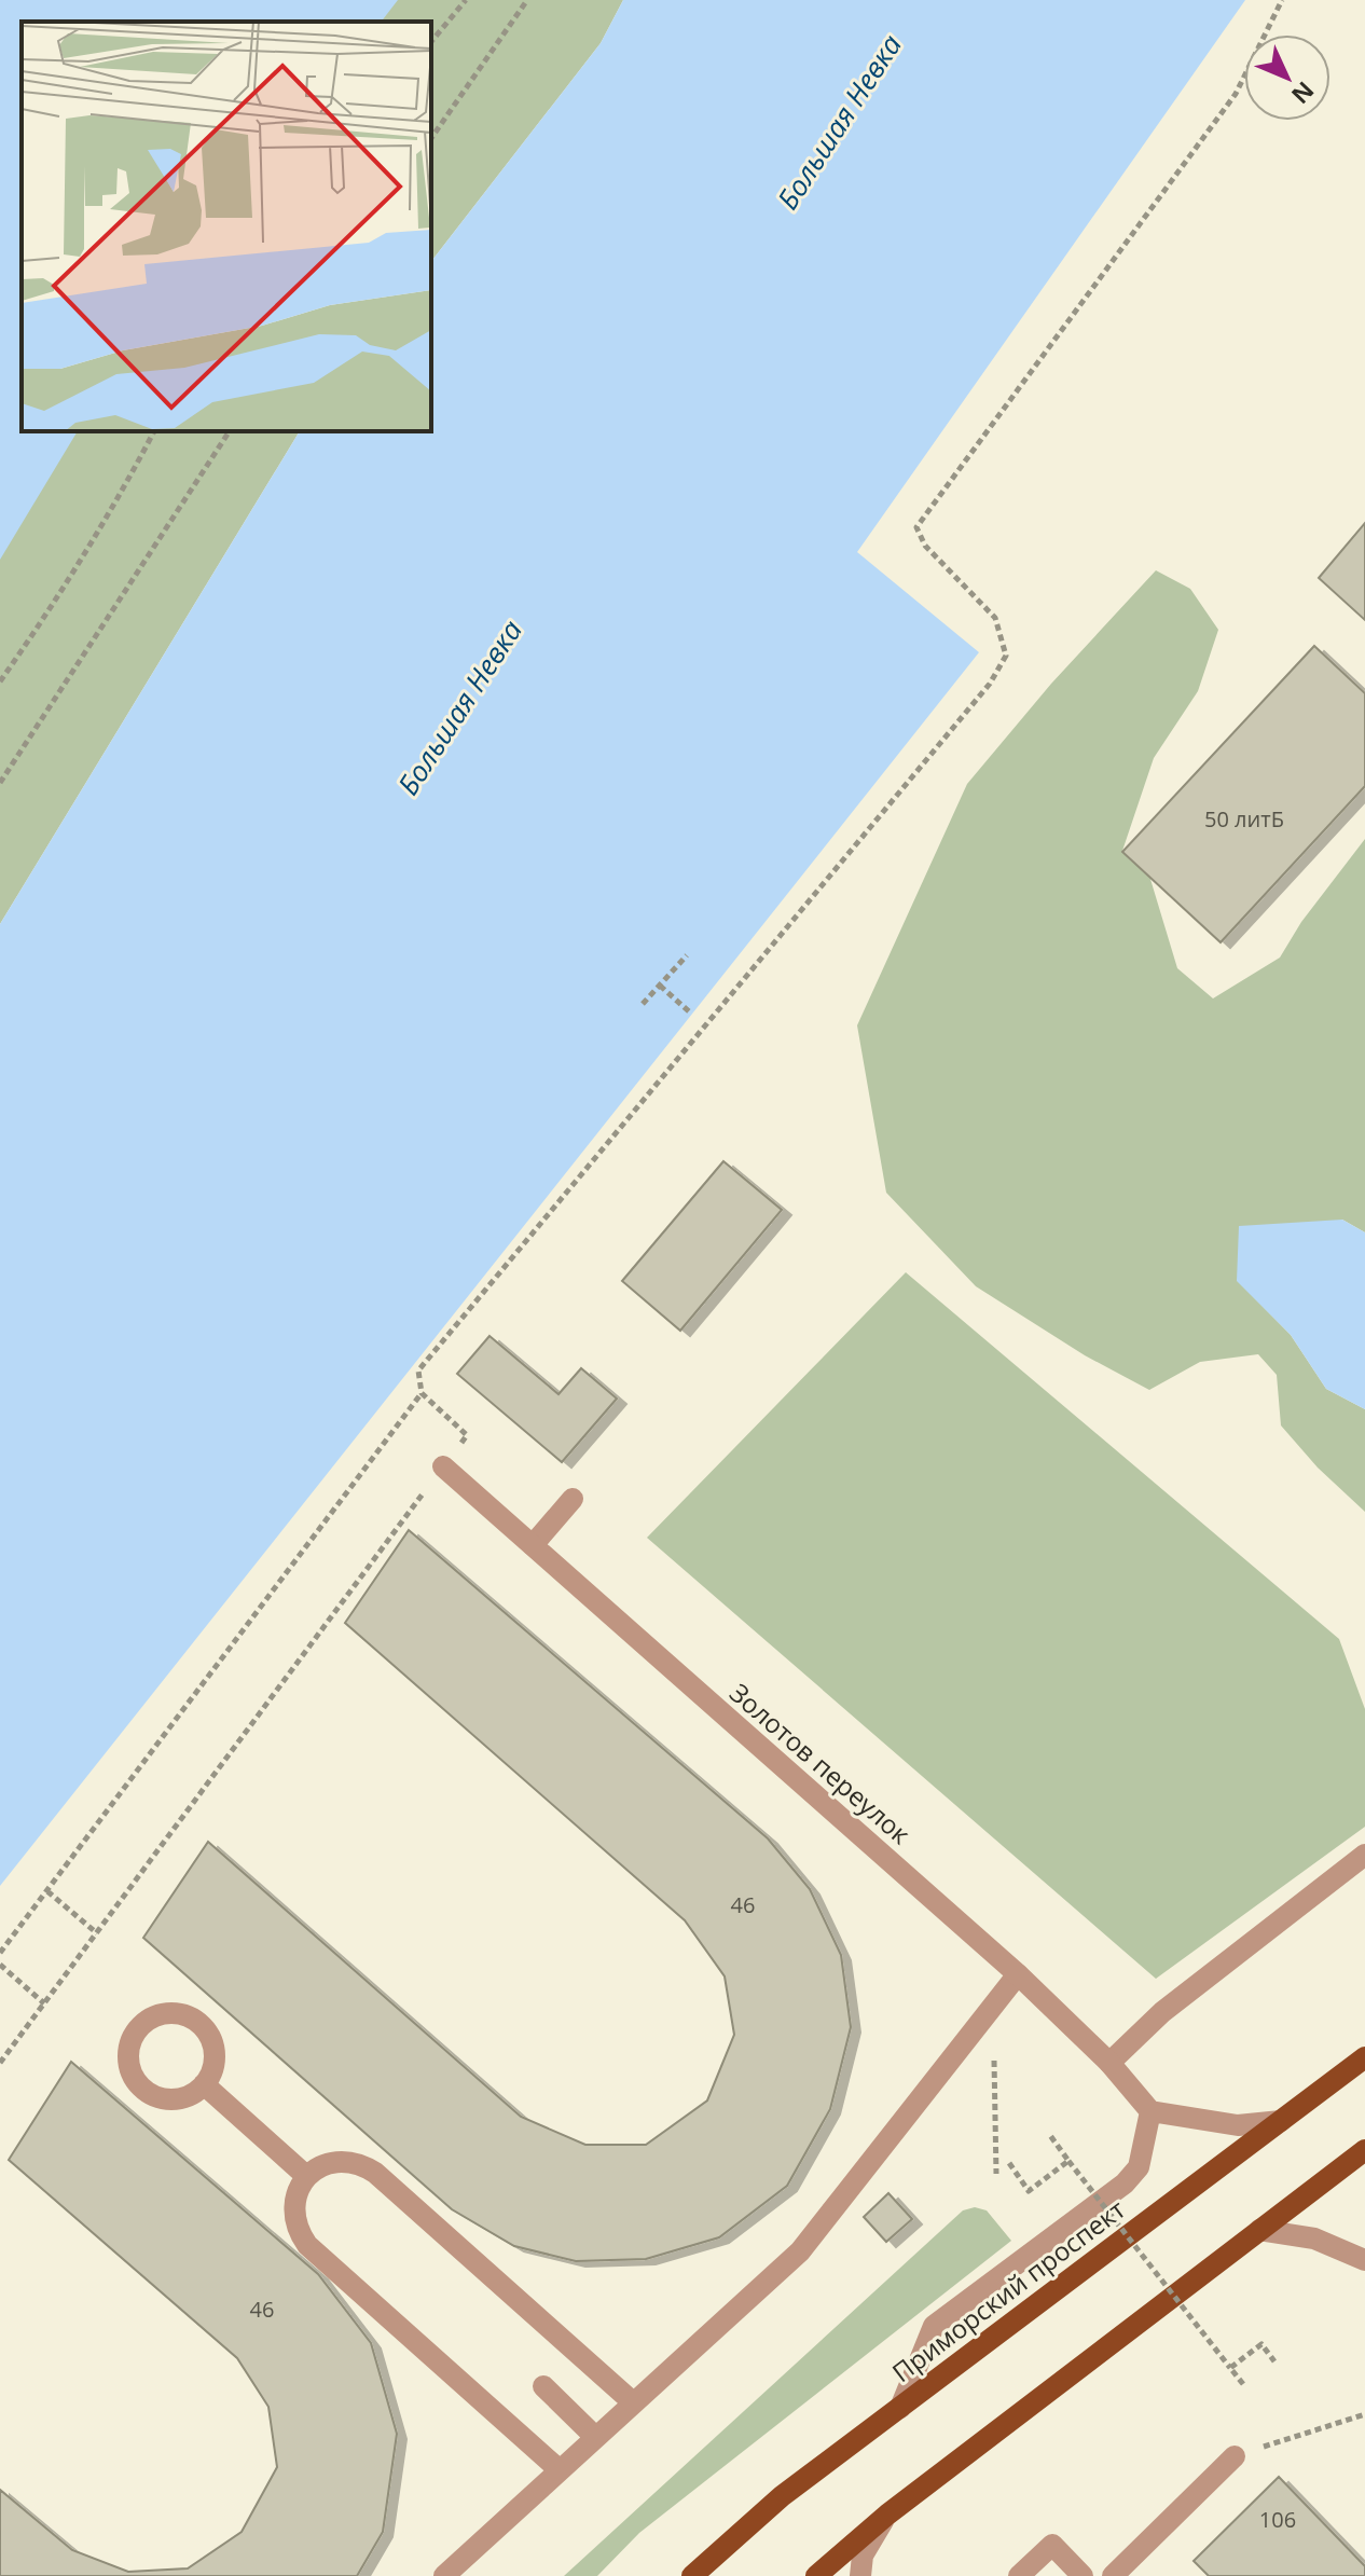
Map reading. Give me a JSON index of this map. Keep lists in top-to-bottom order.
{
  "streets": {
    "main road": ["Приморский проспект"],
    "street": ["Золотов переулок"]
  },
  "water": ["Большая Невка"],
  "house_numbers": [
    "50 литБ",
    "46",
    "46",
    "106"
  ],
  "north": "bottom right"
}
